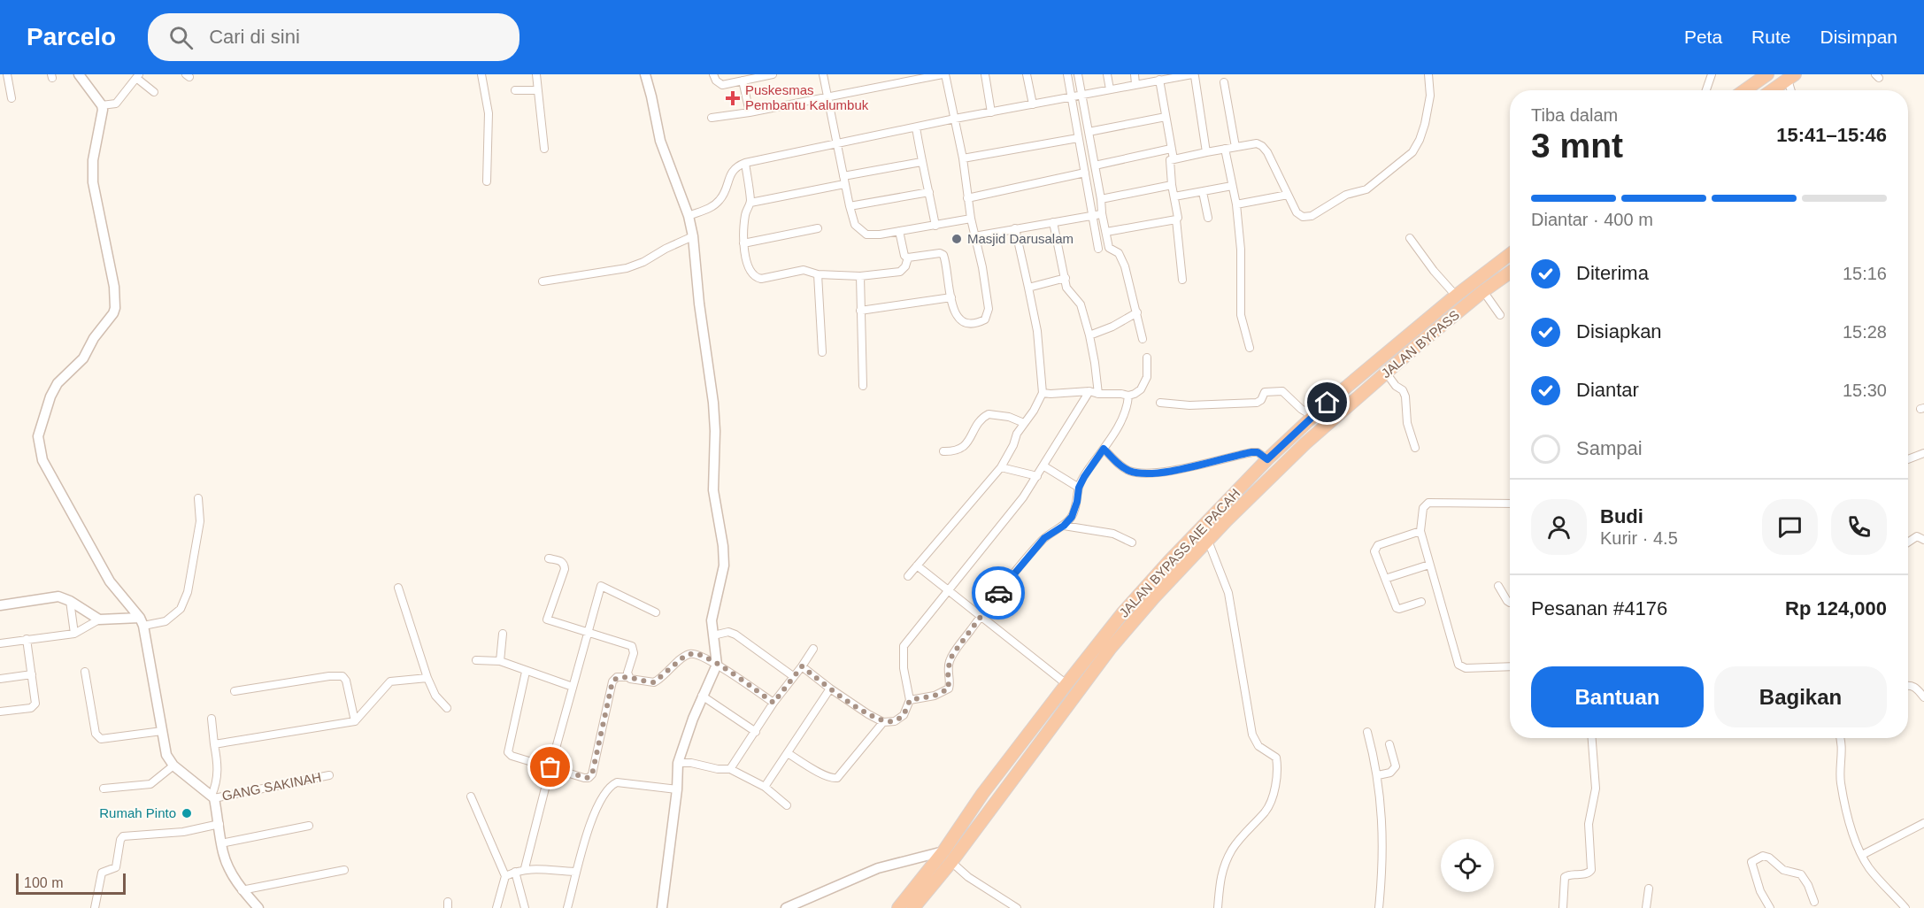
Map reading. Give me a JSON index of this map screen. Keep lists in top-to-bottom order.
{
  "streets": {
    "highway": ["JALAN BYPASS", "JALAN BYPASS AIE PACAH"],
    "street": ["GANG SAKINAH"]
  },
  "places": {
    "health": ["Puskesmas Pembantu Kalumbuk"],
    "other": ["Masjid Darusalam", "Rumah Pinto"]
  },
  "scale_bar": "100 m",
  "page": {
    "header": "Parcelo",
    "search": "Cari di sini",
    "nav": ["Peta", "Rute", "Disimpan"],
    "heading": ["3 mnt", "Tiba dalam", "15:41–15:46"],
    "panel": [
      "Budi",
      "Kurir · 4.5",
      "Pesanan #4176",
      "Rp 124,000"
    ],
    "bar": "Diantar · 400 m",
    "list": [
      ["Diterima", "15:16"],
      ["Disiapkan", "15:28"],
      ["Diantar", "15:30"],
      "Sampai"
    ],
    "buttons": ["Bantuan", "Bagikan"],
    "scale": "100 m"
  }
}
